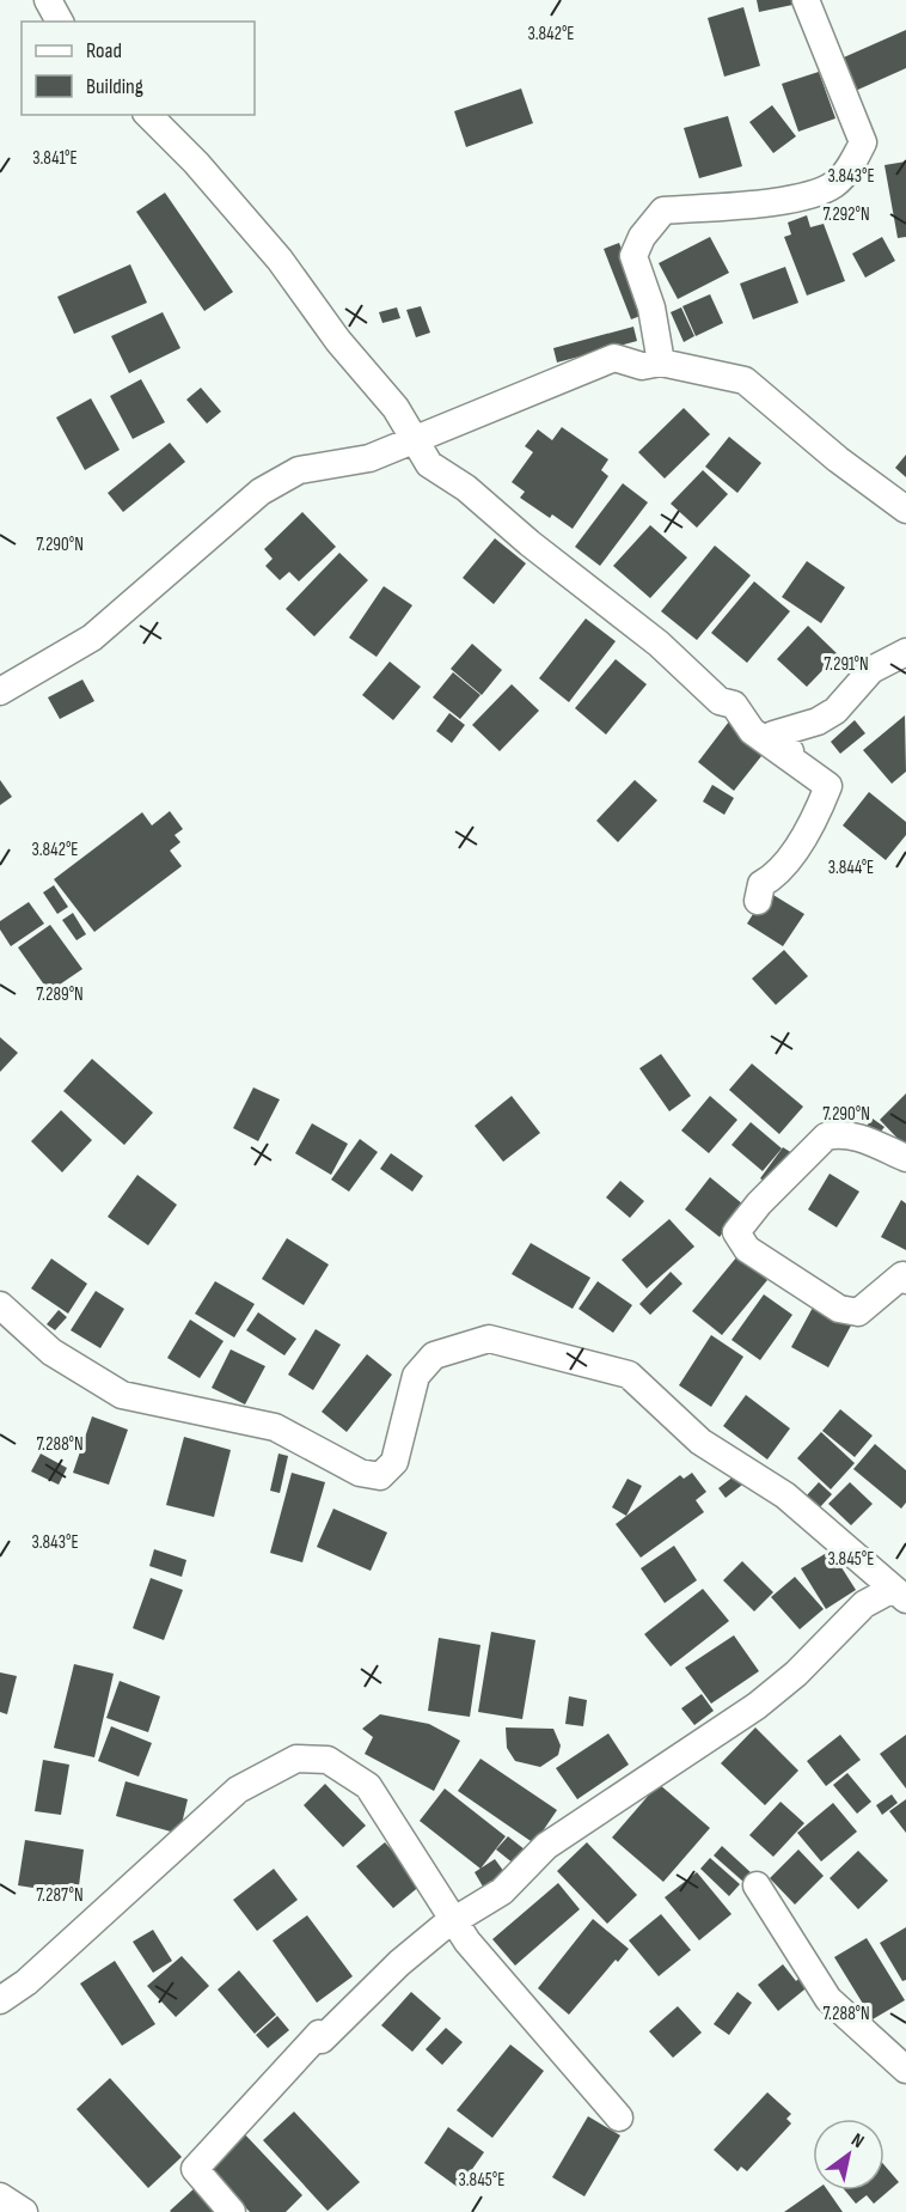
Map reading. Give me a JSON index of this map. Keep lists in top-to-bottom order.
{
  "legend": ["Road", "Building"],
  "north": "top right",
  "coordinates": [
    "3.842°E",
    "3.841°E",
    "3.843°E",
    "7.292°N",
    "7.290°N",
    "7.291°N",
    "3.844°E",
    "7.289°N",
    "7.288°N",
    "3.845°E",
    "7.287°N"
  ]
}
